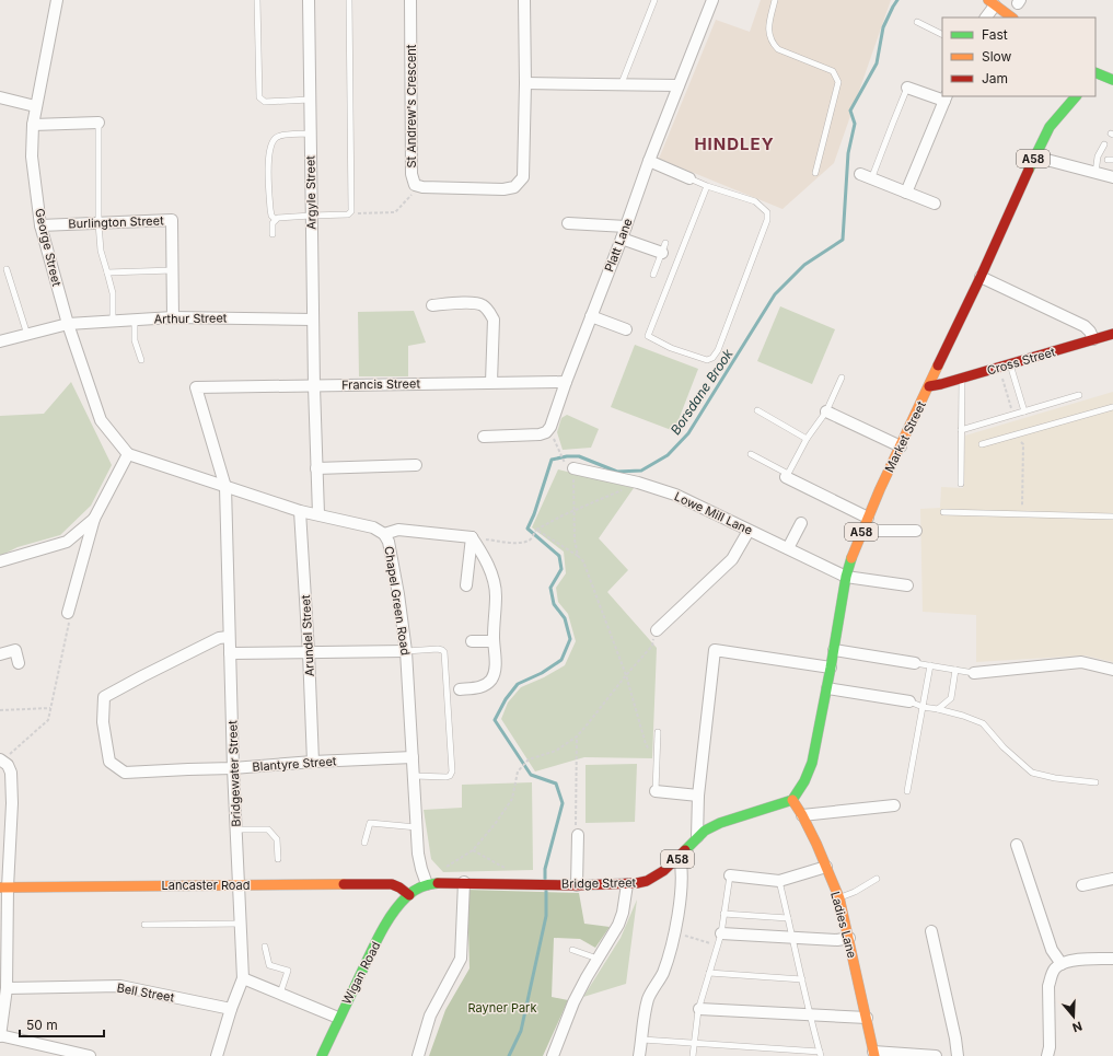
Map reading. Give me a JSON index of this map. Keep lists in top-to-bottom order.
{
  "streets": {
    "main road": [
      "A58",
      "Cross Street",
      "Market Street",
      "Bridge Street",
      "Lancaster Road",
      "Ladies Lane",
      "Wigan Road"
    ],
    "street": [
      "St Andrew's Crescent",
      "Argyle Street",
      "Burlington Street",
      "Platt Lane",
      "George Street",
      "Arthur Street",
      "Francis Street",
      "Lowe Mill Lane",
      "Chapel Green Road",
      "Arundel Street",
      "Blantyre Street",
      "Bridgewater Street",
      "Bell Street"
    ]
  },
  "crossings": [
    ["Argyle Street", "Arthur Street"],
    ["Argyle Street", "Francis Street"],
    ["Argyle Street", "Chapel Green Road"],
    ["Burlington Street", "George Street"],
    ["Burlington Street", "Arthur Street"],
    ["Platt Lane", "Francis Street"],
    ["George Street", "Arthur Street"],
    ["George Street", "Chapel Green Road"],
    ["Cross Street", "Market Street"],
    ["Francis Street", "Bridgewater Street"],
    ["Market Street", "Lowe Mill Lane"],
    ["Market Street", "Bridge Street"],
    ["Market Street", "Ladies Lane"],
    ["Chapel Green Road", "Arundel Street"],
    ["Chapel Green Road", "Blantyre Street"],
    ["Chapel Green Road", "Bridgewater Street"],
    ["Chapel Green Road", "Bridge Street"],
    ["Arundel Street", "Blantyre Street"],
    ["Blantyre Street", "Bridgewater Street"],
    ["Bridgewater Street", "Lancaster Road"],
    ["Bridgewater Street", "Bell Street"],
    ["Bridge Street", "Lancaster Road"],
    ["Bridge Street", "Ladies Lane"],
    ["Bridge Street", "Wigan Road"],
    ["Lancaster Road", "Wigan Road"]
  ],
  "districts": ["HINDLEY"],
  "water": ["Borsdane Brook"],
  "parks": ["Rayner Park"],
  "legend": ["Fast", "Slow", "Jam"],
  "scale_bar": "50 m",
  "north": "bottom"
}
